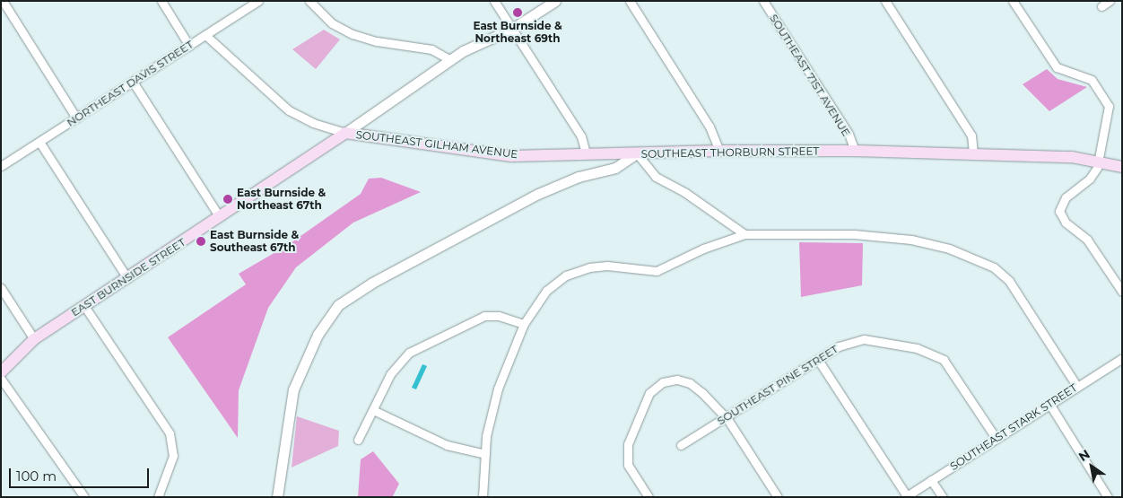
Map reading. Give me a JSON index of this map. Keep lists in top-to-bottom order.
{
  "streets": {
    "main road": ["SOUTHEAST GILHAM AVENUE", "SOUTHEAST THORBURN STREET", "EAST BURNSIDE STREET"],
    "street": [
      "SOUTHEAST 71ST AVENUE",
      "NORTHEAST DAVIS STREET",
      "SOUTHEAST PINE STREET",
      "SOUTHEAST STARK STREET"
    ]
  },
  "crossings": [
    ["SOUTHEAST 71ST AVENUE", "SOUTHEAST THORBURN STREET"],
    ["SOUTHEAST GILHAM AVENUE", "SOUTHEAST THORBURN STREET"],
    ["SOUTHEAST GILHAM AVENUE", "EAST BURNSIDE STREET"],
    ["SOUTHEAST PINE STREET", "SOUTHEAST STARK STREET"]
  ],
  "places": ["East Burnside & Northeast 69th", "East Burnside & Northeast 67th", "East Burnside & Southeast 67th"],
  "scale_bar": "100 m",
  "north": "top left"
}
